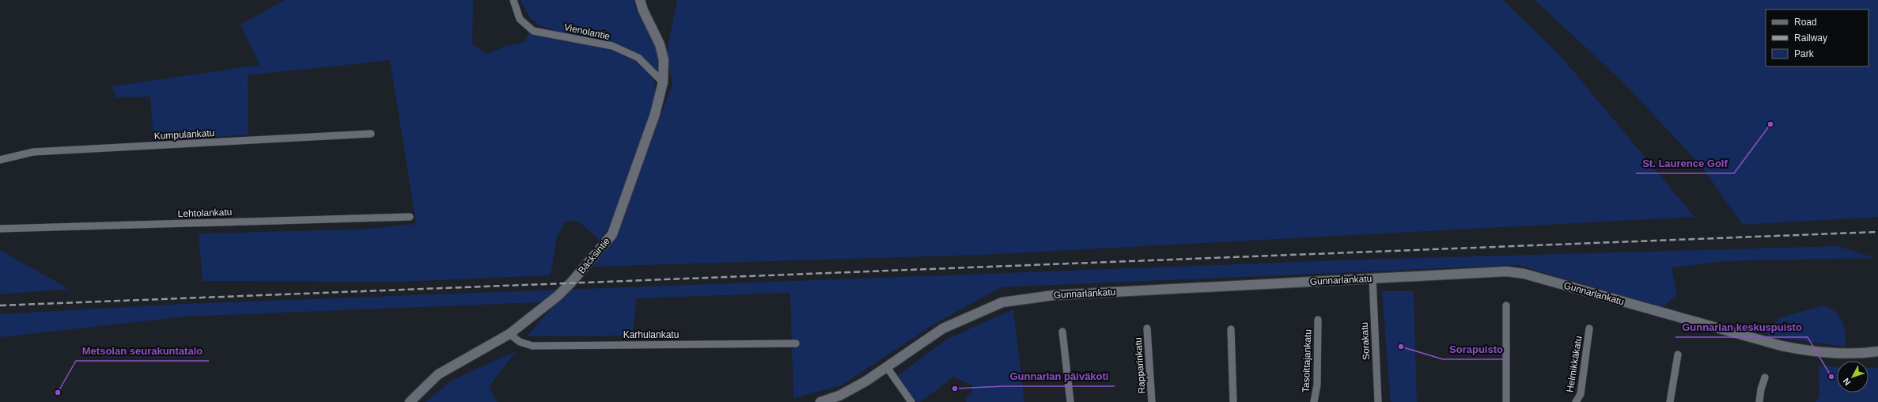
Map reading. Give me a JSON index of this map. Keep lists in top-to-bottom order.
{
  "streets": {
    "street": [
      "Vienolantie",
      "Kumpulankatu",
      "Lehtolankatu",
      "Bäcksintie",
      "Gunnarlankatu",
      "Karhulankatu",
      "Sorakatu",
      "Tasoittajankatu",
      "Helmikkäkatu",
      "Rapparinkatu"
    ]
  },
  "crossings": [
    ["Vienolantie", "Bäcksintie"],
    ["Bäcksintie", "Karhulankatu"],
    ["Gunnarlankatu", "Sorakatu"]
  ],
  "places": [
    "St. Laurence Golf",
    "Sorapuisto",
    "Gunnarlan keskuspuisto",
    "Gunnarlan päiväkoti",
    "Metsolan seurakuntatalo"
  ],
  "legend": ["Road", "Railway", "Park"],
  "north": "bottom left"
}
